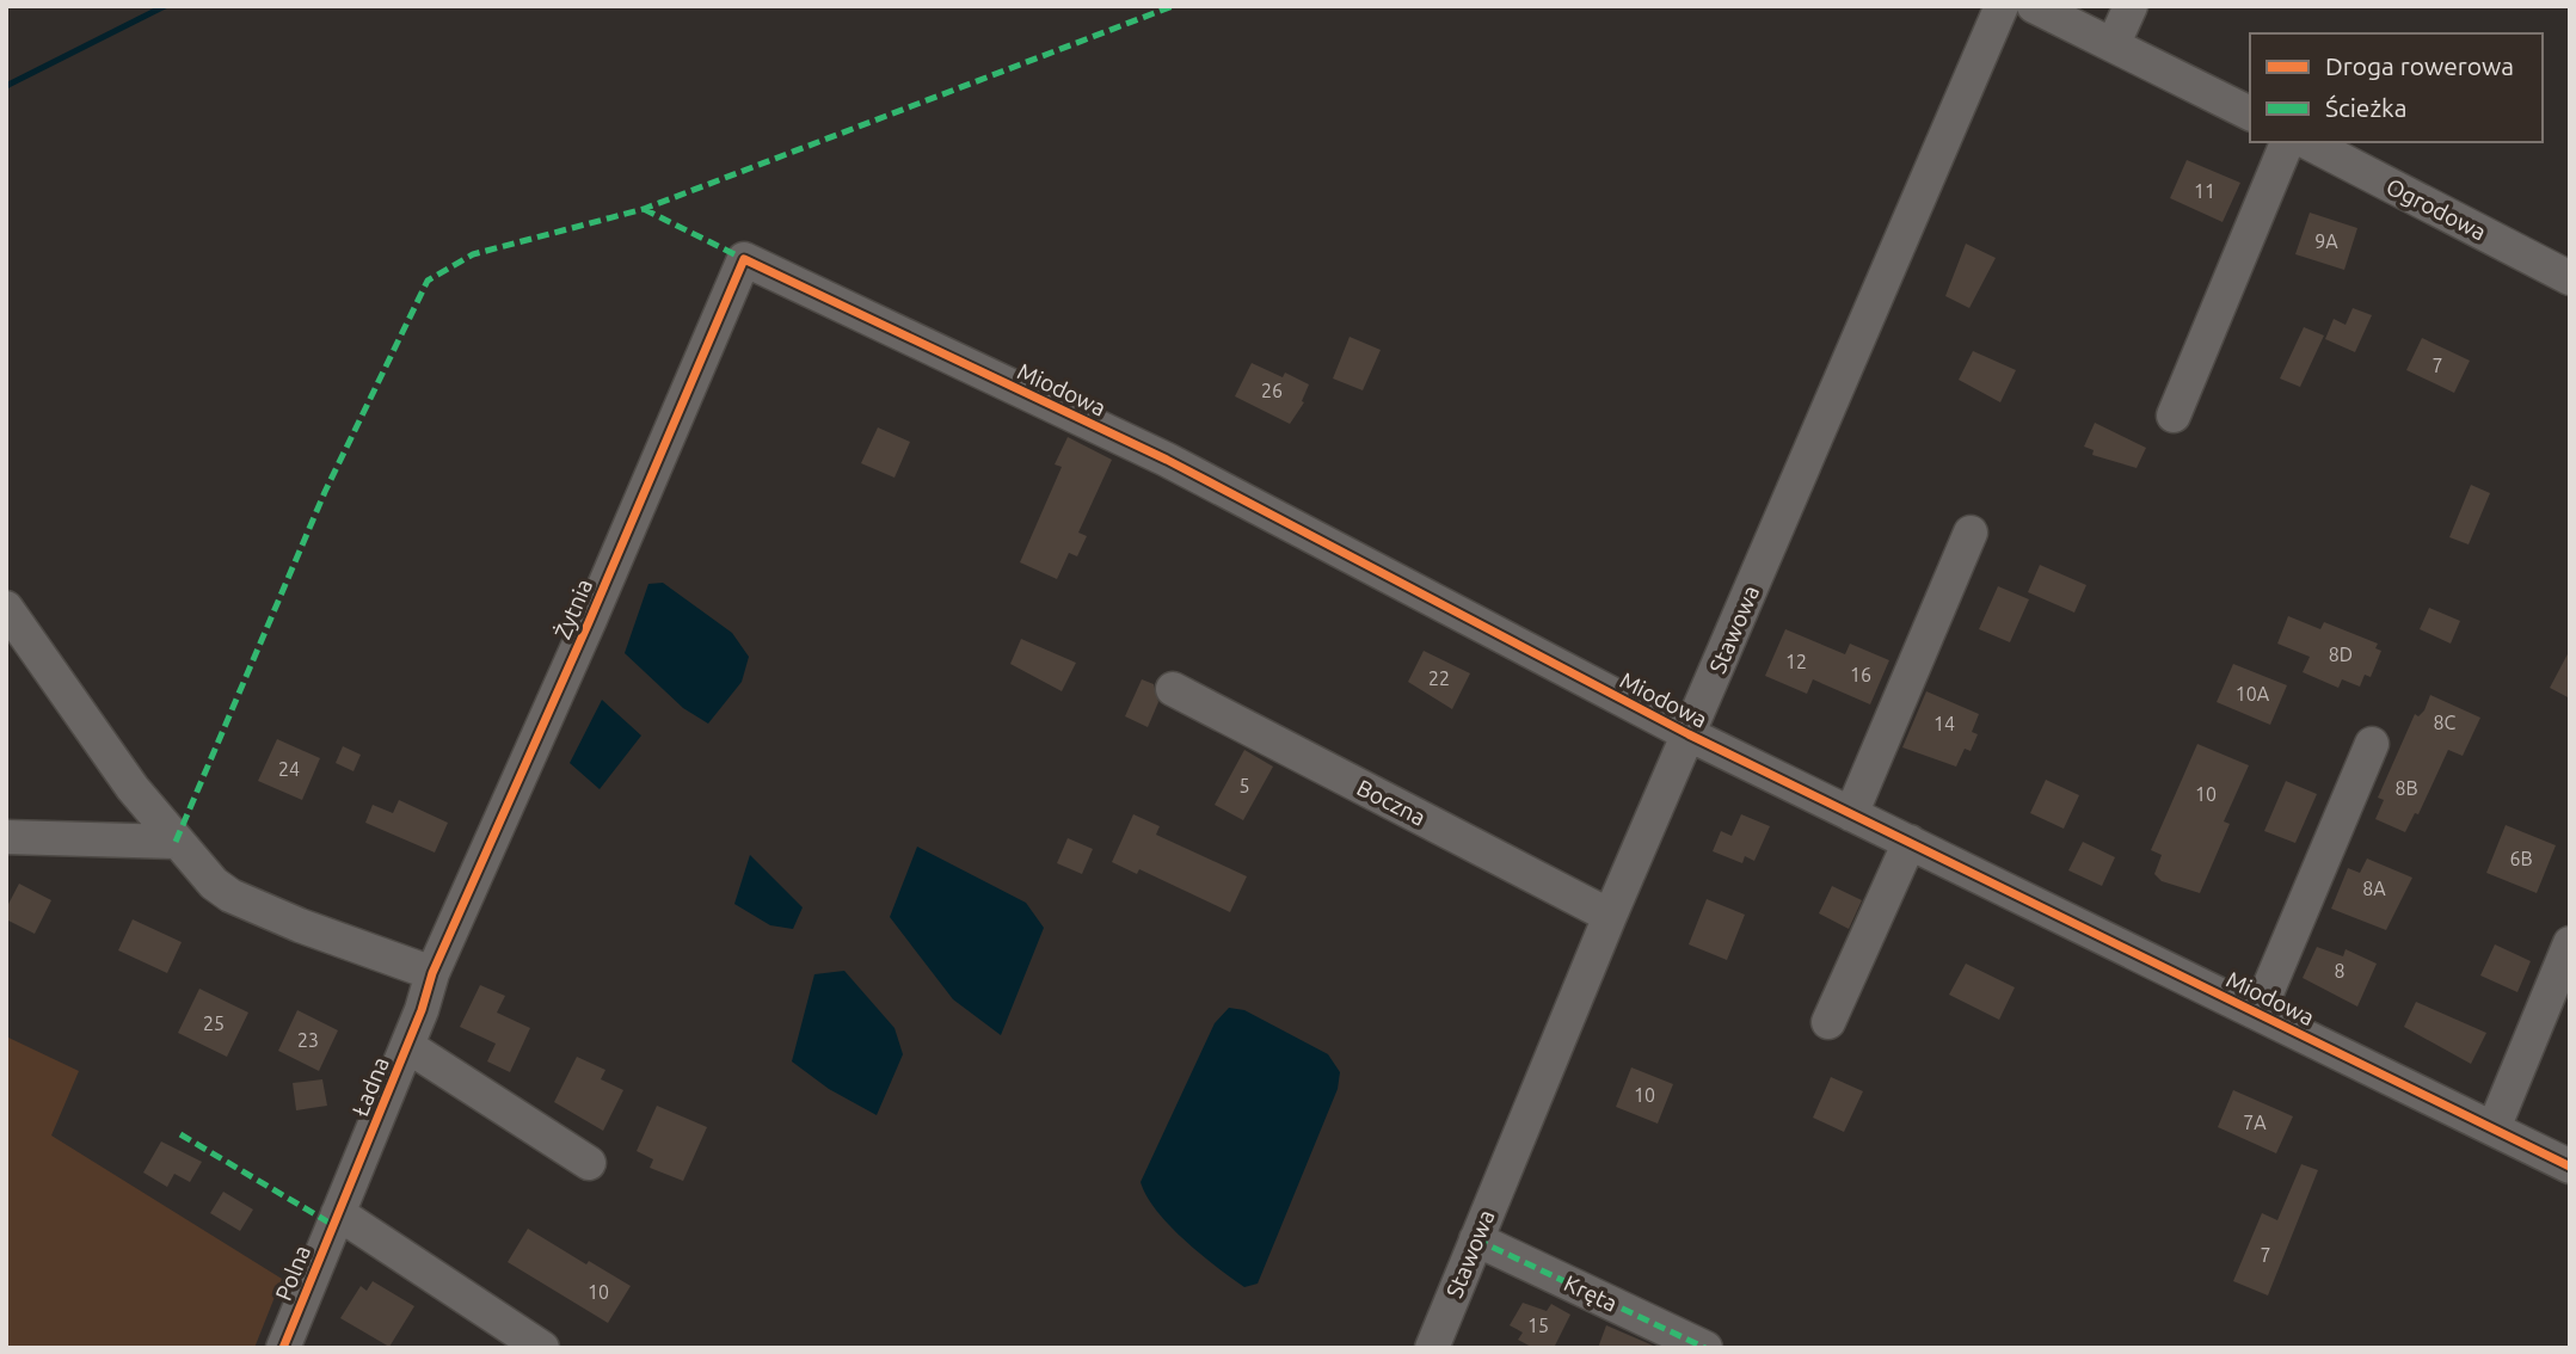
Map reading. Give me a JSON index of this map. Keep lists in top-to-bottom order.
{
  "streets": {
    "street": [
      "Ogrodowa",
      "Miodowa",
      "Żytnia",
      "Stawowa",
      "Boczna",
      "Ładna",
      "Polna",
      "Kręta"
    ]
  },
  "crossings": [
    ["Miodowa", "Żytnia"],
    ["Miodowa", "Stawowa"],
    ["Żytnia", "Ładna"],
    ["Stawowa", "Boczna"],
    ["Stawowa", "Kręta"],
    ["Ładna", "Polna"]
  ],
  "house_numbers": [
    "11",
    "9A",
    "7",
    "26",
    "8D",
    "12",
    "16",
    "22",
    "10A",
    "8C",
    "14",
    "24",
    "5",
    "8B",
    "10",
    "6B",
    "8A",
    "8",
    "25",
    "23",
    "10",
    "7A",
    "7",
    "10",
    "15"
  ],
  "legend": ["Droga rowerowa", "Ścieżka"]
}
